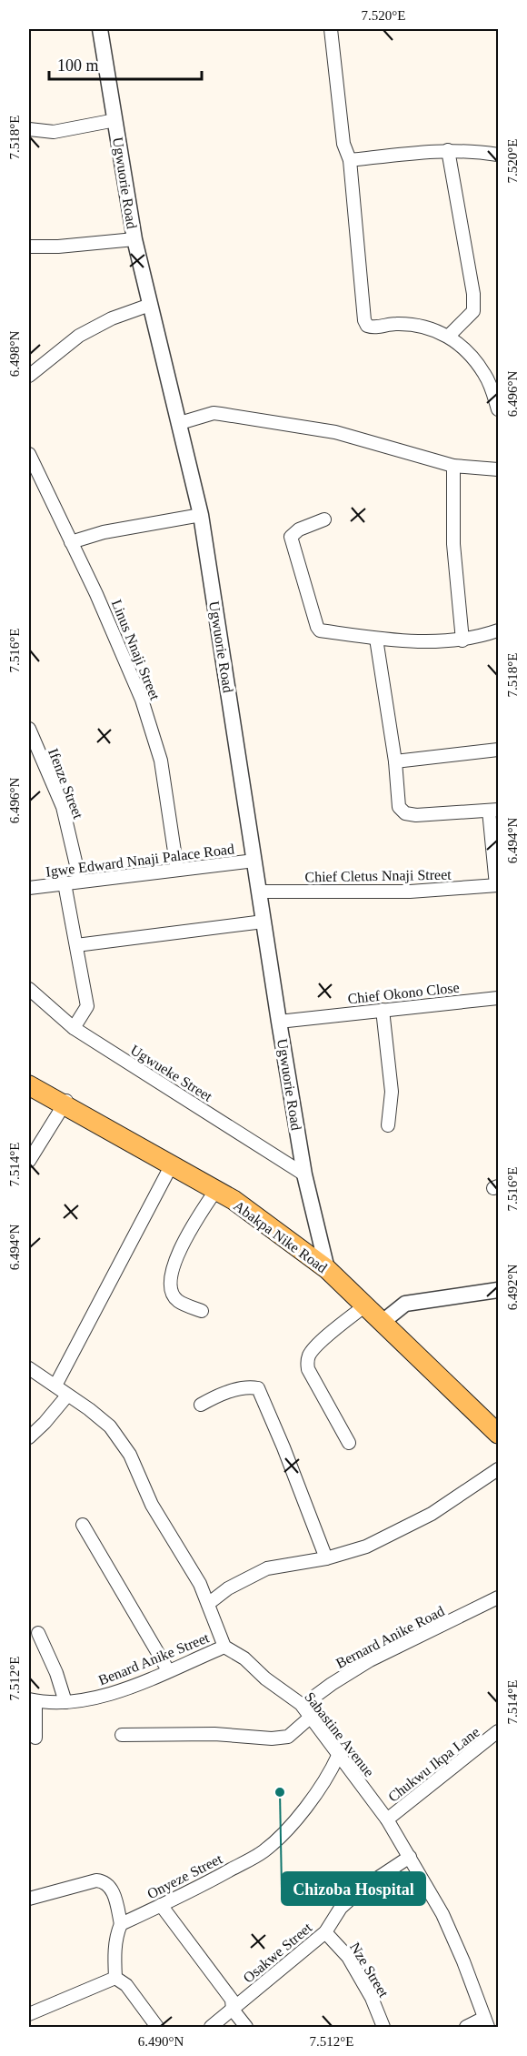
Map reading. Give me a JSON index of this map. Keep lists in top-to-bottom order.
{
  "streets": {
    "main road": ["Abakpa Nike Road"],
    "street": [
      "Ugwuorie Road",
      "Linus Nnaji Street",
      "Ifenze Street",
      "Igwe Edward Nnaji Palace Road",
      "Chief Cletus Nnaji Street",
      "Chief Okono Close",
      "Ugwueke Street",
      "Bernard Anike Road",
      "Benard Anike Street",
      "Sabastine Avenue",
      "Chukwu Ikpa Lane",
      "Onyeze Street",
      "Osakwe Street",
      "Nze Street"
    ]
  },
  "crossings": [
    ["Ugwuorie Road", "Igwe Edward Nnaji Palace Road"],
    ["Ugwuorie Road", "Chief Cletus Nnaji Street"],
    ["Ugwuorie Road", "Chief Okono Close"],
    ["Ugwuorie Road", "Ugwueke Street"],
    ["Ugwuorie Road", "Abakpa Nike Road"],
    ["Linus Nnaji Street", "Igwe Edward Nnaji Palace Road"],
    ["Ifenze Street", "Igwe Edward Nnaji Palace Road"],
    ["Bernard Anike Road", "Sabastine Avenue"],
    ["Benard Anike Street", "Sabastine Avenue"],
    ["Sabastine Avenue", "Chukwu Ikpa Lane"],
    ["Sabastine Avenue", "Onyeze Street"],
    ["Sabastine Avenue", "Osakwe Street"],
    ["Osakwe Street", "Nze Street"]
  ],
  "places": ["Chizoba Hospital"],
  "scale_bar": "100 m",
  "coordinates": [
    "7.520°E",
    "7.518°E",
    "6.498°N",
    "6.496°N",
    "7.516°E",
    "6.494°N",
    "7.514°E",
    "6.492°N",
    "7.512°E",
    "6.490°N"
  ]
}
